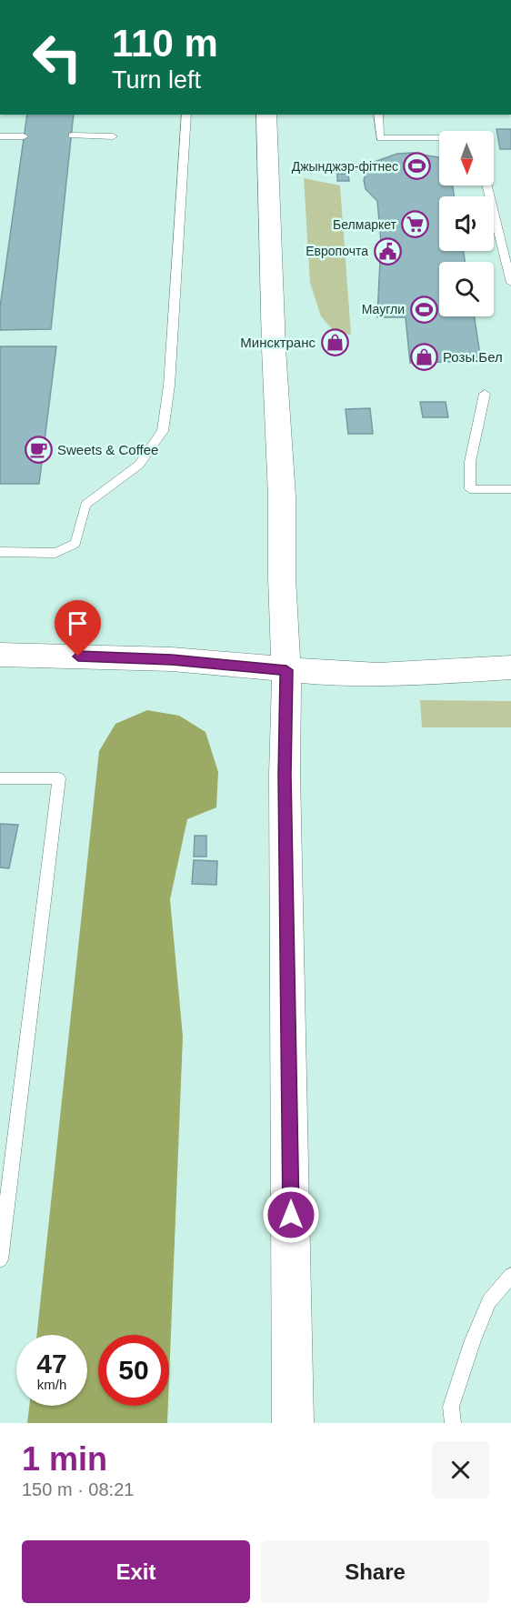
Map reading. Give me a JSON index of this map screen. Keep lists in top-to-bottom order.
{
  "places": {
    "sports": ["Джынджэр-фітнес", "Маугли"],
    "supermarket": ["Белмаркет"],
    "public building": ["Европочта"],
    "shop": ["Минсктранс", "Розы.Бел"],
    "cafe": ["Sweets & Coffee"]
  },
  "north": "bottom",
  "page": {
    "turn": ["110 m", "Turn left"],
    "speed": "47 km/h",
    "limit": "50",
    "heading": ["1 min", "150 m · 08:21"],
    "buttons": ["Exit", "Share"]
  }
}
